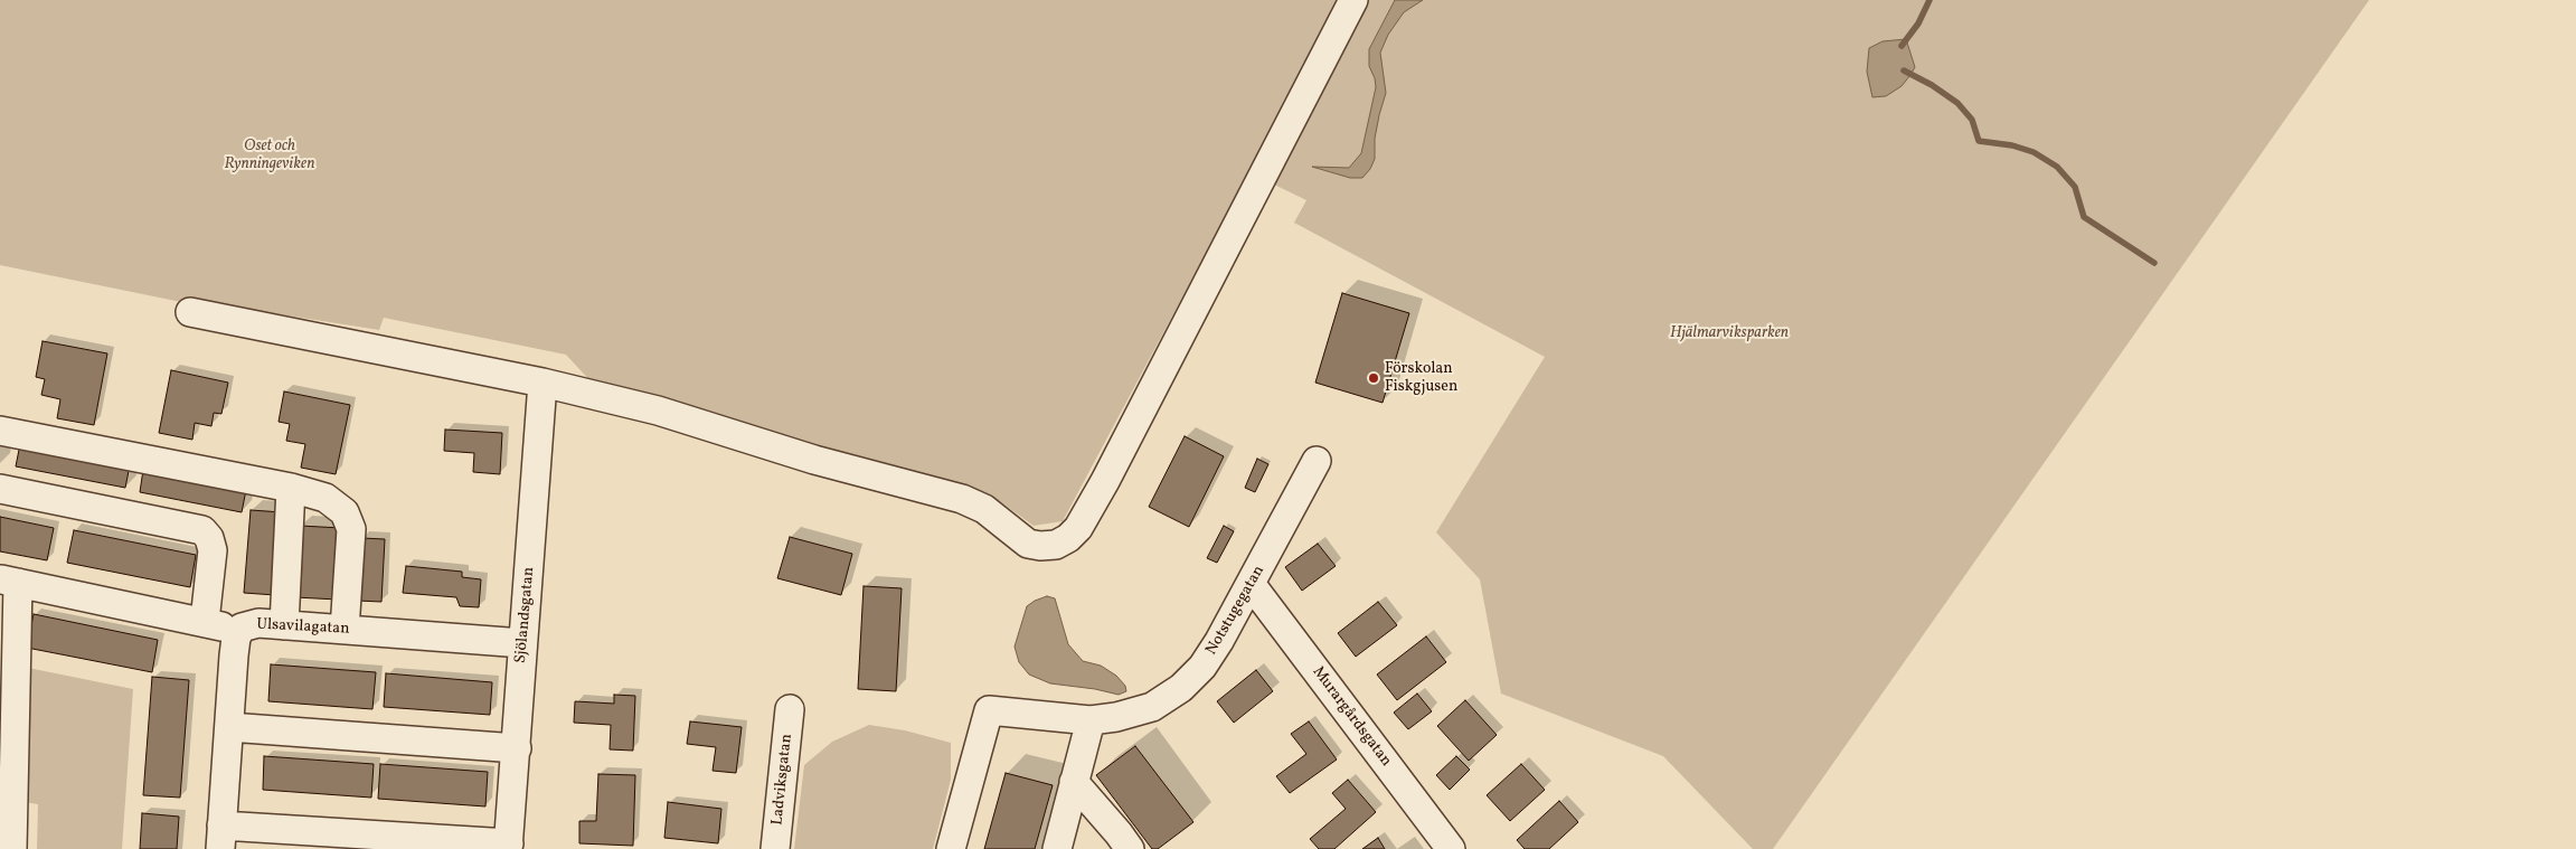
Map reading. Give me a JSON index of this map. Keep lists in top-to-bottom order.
{
  "streets": {
    "street": [
      "Notstugegatan",
      "Sjölandsgatan",
      "Ulsavilagatan",
      "Murargårdsgatan",
      "Ladviksgatan"
    ]
  },
  "crossings": [
    ["Notstugegatan", "Murargårdsgatan"],
    ["Sjölandsgatan", "Ulsavilagatan"]
  ],
  "parks": ["Oset och Rynningeviken", "Hjälmarviksparken"],
  "places": ["Förskolan Fiskgjusen"]
}
